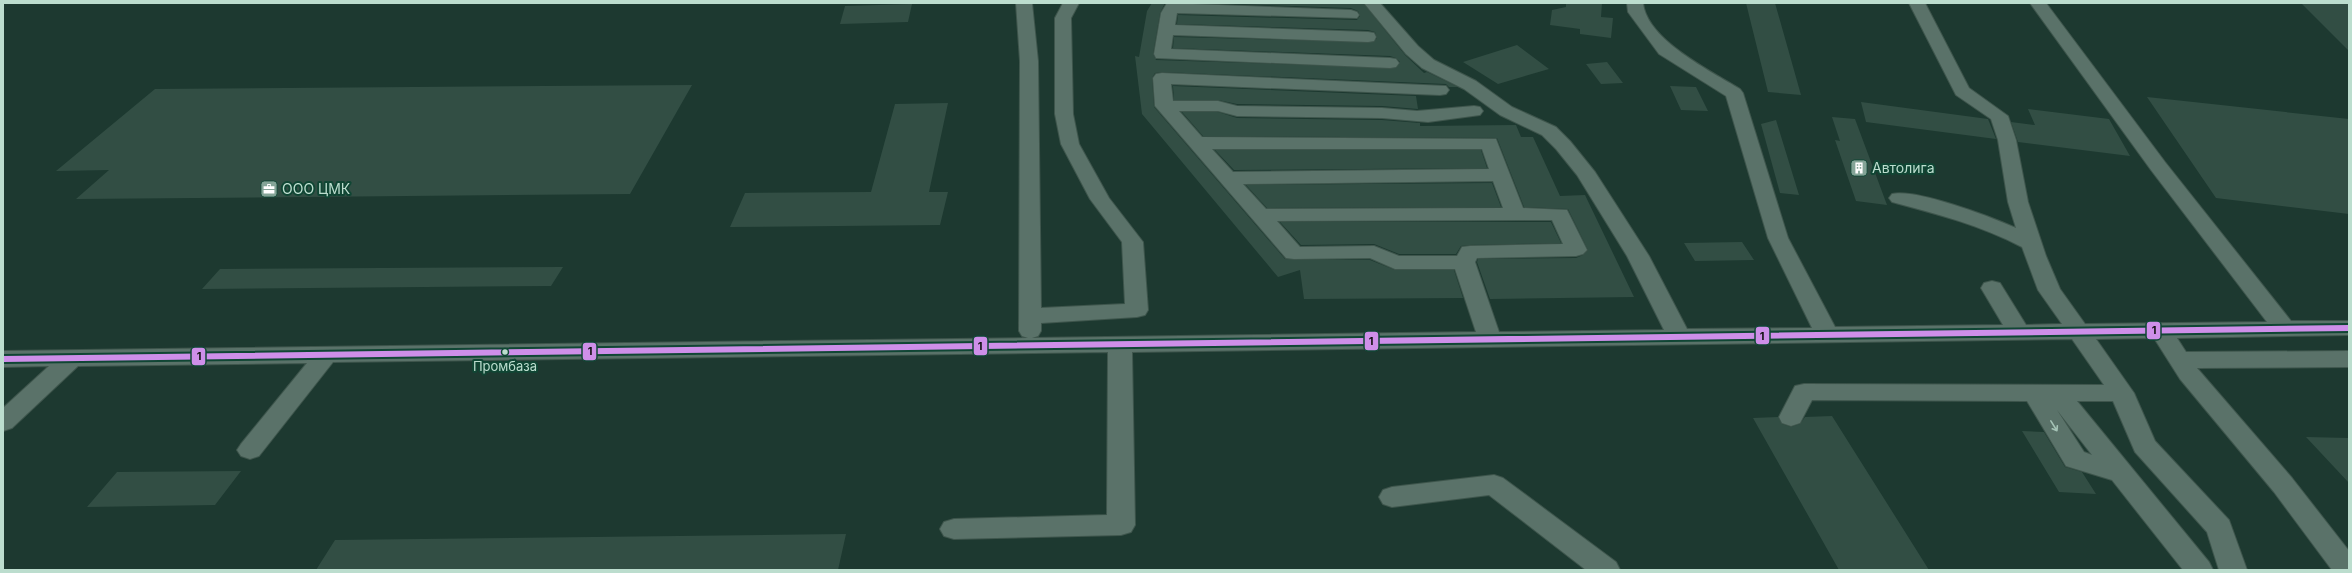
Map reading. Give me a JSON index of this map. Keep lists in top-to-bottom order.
{
  "places": {
    "building": ["Автолига"],
    "office": ["ООО ЦМК"],
    "other": ["Промбаза"]
  },
  "lines": ["transit line 1"]
}
